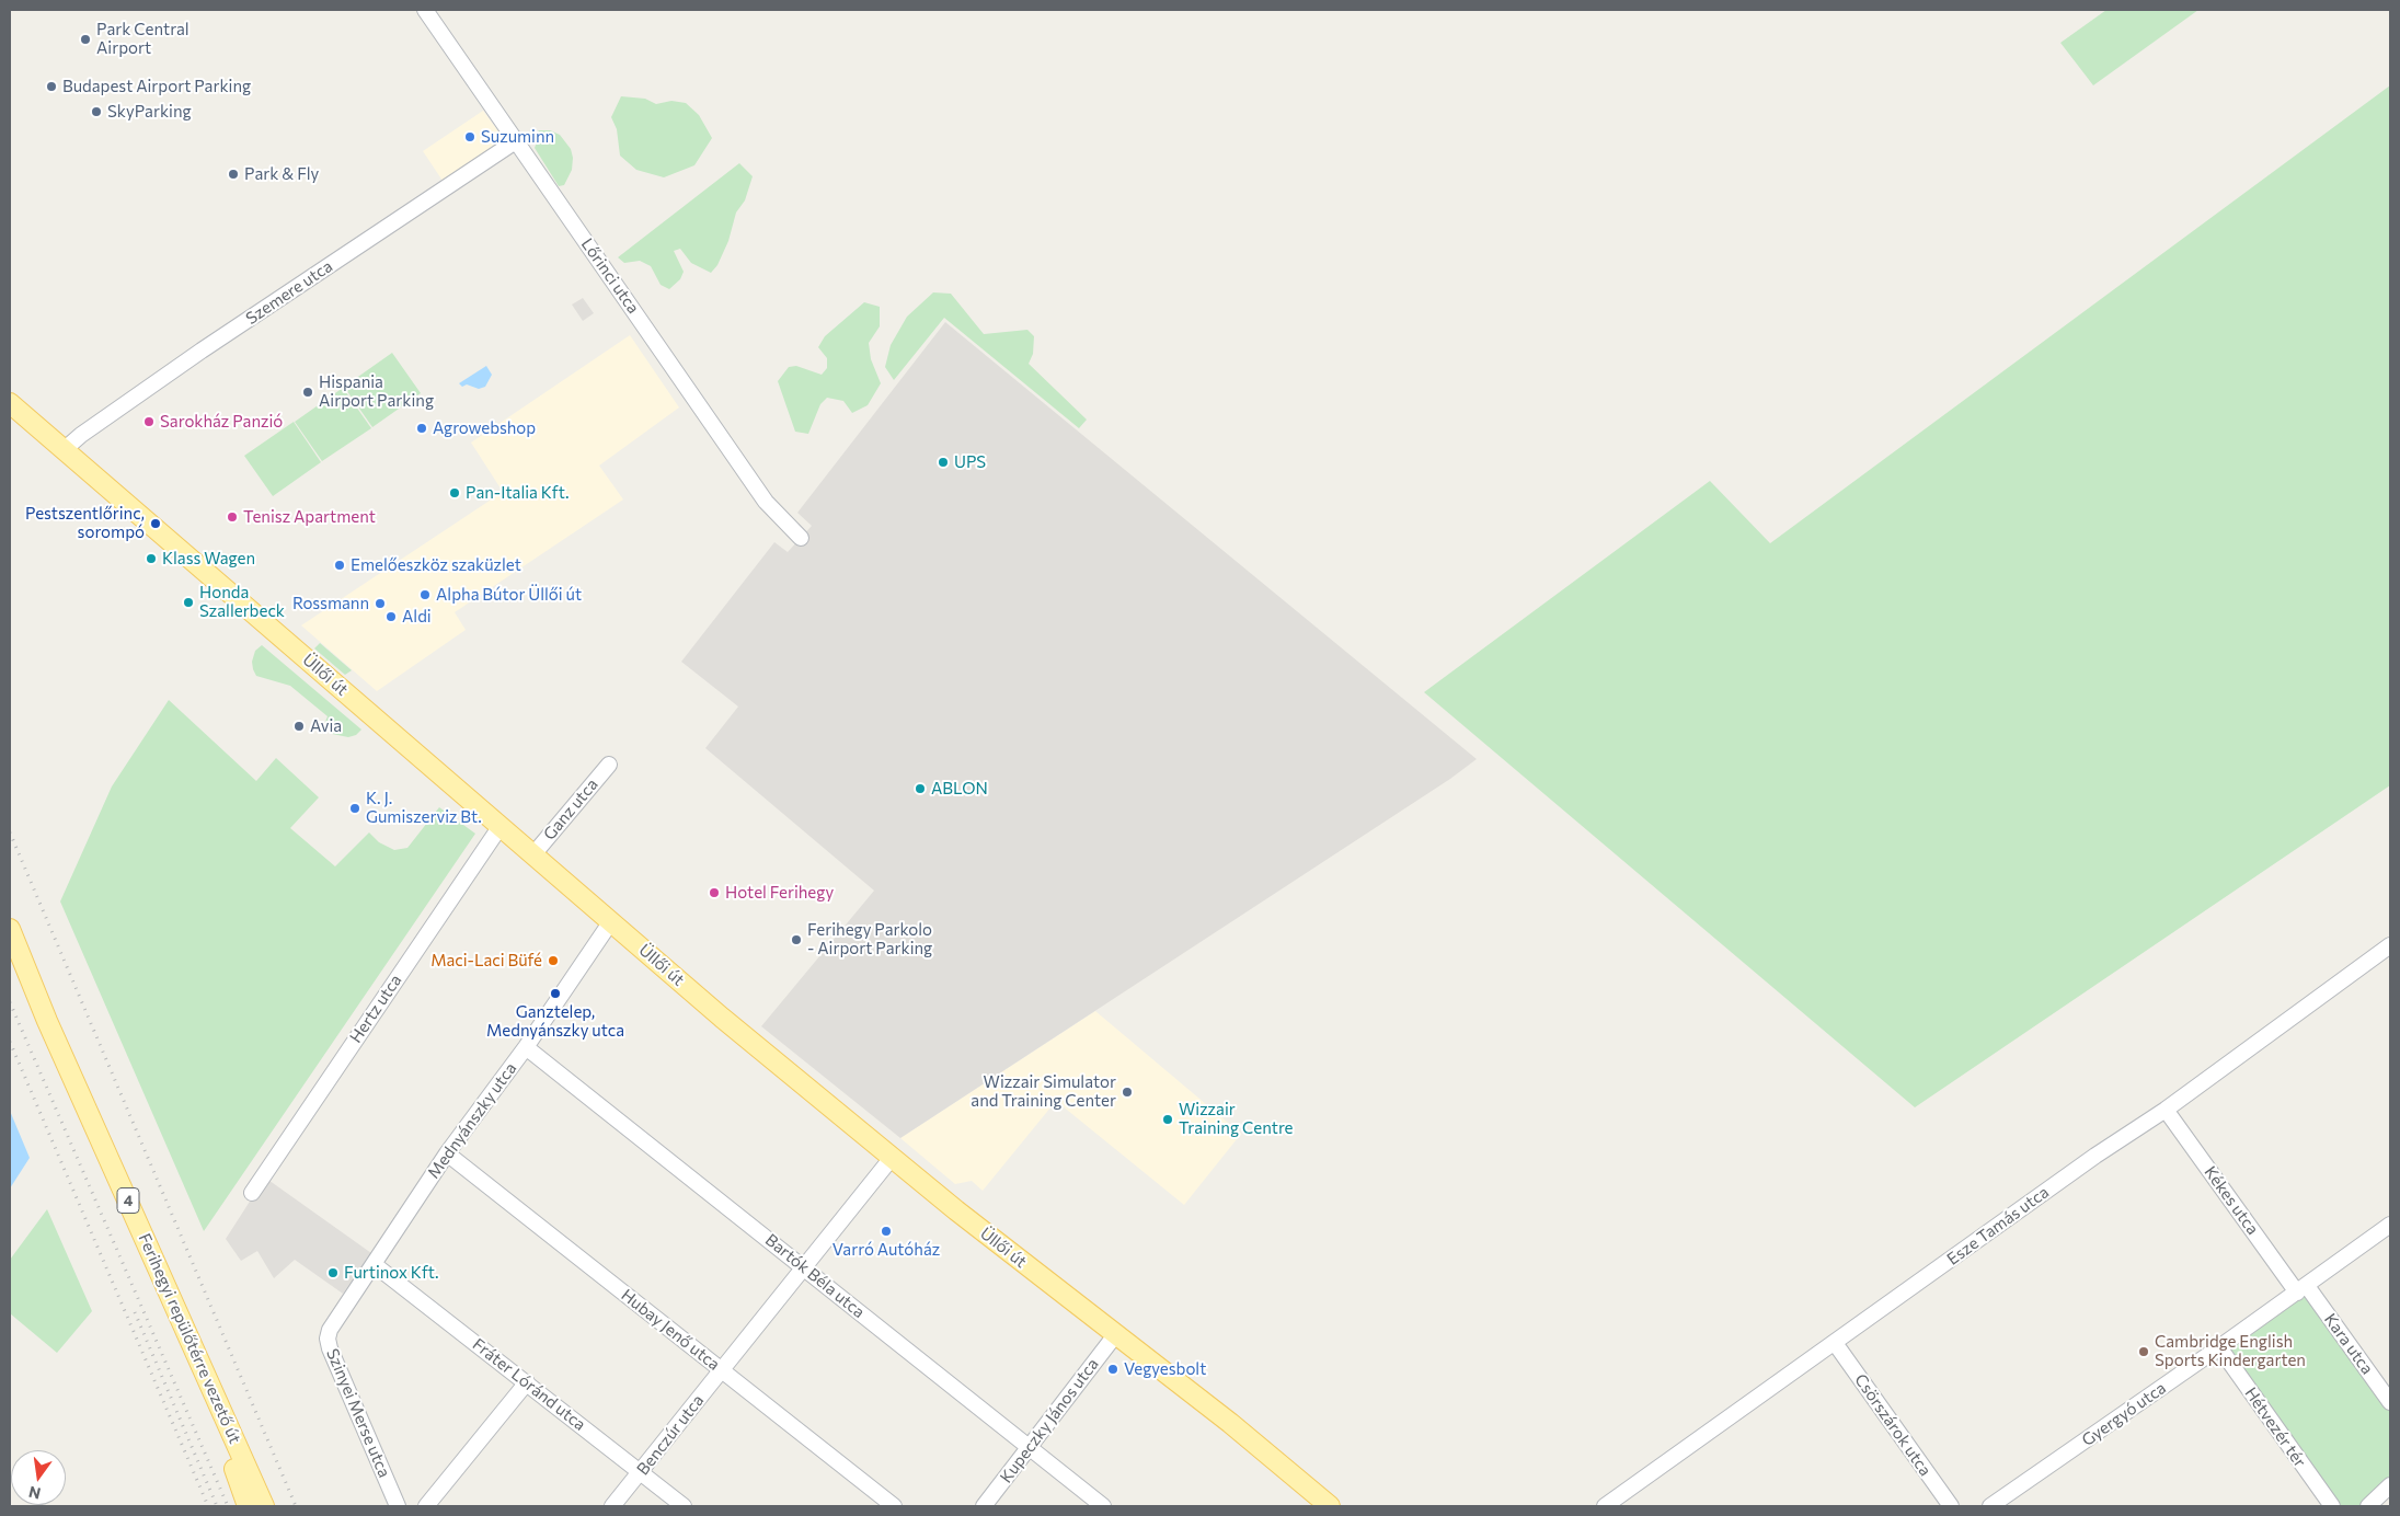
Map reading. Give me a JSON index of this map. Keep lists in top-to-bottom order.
{
  "streets": {
    "main road": ["Üllői út", "4", "Ferihegyi repülőtérre vezető út"],
    "street": [
      "Lőrinci utca",
      "Szemere utca",
      "Ganz utca",
      "Hertz utca",
      "Mednyánszky utca",
      "Kékes utca",
      "Esze Tamás utca",
      "Bartók Béla utca",
      "Hubay Jenő utca",
      "Kara utca",
      "Fráter Lóránd utca",
      "Szinyei Merse utca",
      "Gyergyó utca",
      "Kupeczky János utca",
      "Csörszárok utca",
      "Hétvezér tér",
      "Benczúr utca"
    ]
  },
  "crossings": [
    ["Lőrinci utca", "Szemere utca"],
    ["Szemere utca", "Üllői út"],
    ["Üllői út", "Ganz utca"],
    ["Üllői út", "Hertz utca"],
    ["Üllői út", "Mednyánszky utca"],
    ["Üllői út", "Kupeczky János utca"],
    ["Üllői út", "Benczúr utca"],
    ["Mednyánszky utca", "Bartók Béla utca"],
    ["Mednyánszky utca", "Hubay Jenő utca"],
    ["Mednyánszky utca", "Fráter Lóránd utca"],
    ["Mednyánszky utca", "Szinyei Merse utca"],
    ["Kékes utca", "Esze Tamás utca"],
    ["Kékes utca", "Kara utca"],
    ["Kékes utca", "Gyergyó utca"],
    ["Esze Tamás utca", "Csörszárok utca"],
    ["Bartók Béla utca", "Kupeczky János utca"],
    ["Bartók Béla utca", "Benczúr utca"],
    ["Hubay Jenő utca", "Benczúr utca"],
    ["Kara utca", "Gyergyó utca"],
    ["Fráter Lóránd utca", "Benczúr utca"],
    ["Gyergyó utca", "Hétvezér tér"]
  ],
  "places": [
    "Park Central Airport",
    "Budapest Airport Parking",
    "SkyParking",
    "Suzuminn",
    "Park & Fly",
    "Hispania Airport Parking",
    "Sarokház Panzió",
    "Agrowebshop",
    "UPS",
    "Pan-Italia Kft.",
    "Tenisz Apartment",
    "Pestszentlőrinc, sorompó",
    "Klass Wagen",
    "Emelőeszköz szaküzlet",
    "Alpha Bútor Üllői út",
    "Honda Szallerbeck",
    "Rossmann",
    "Aldi",
    "Avia",
    "ABLON",
    "K. J. Gumiszerviz Bt.",
    "Hotel Ferihegy",
    "Ferihegy Parkolo - Airport Parking",
    "Maci-Laci Büfé",
    "Ganztelep, Mednyánszky utca",
    "Wizzair Simulator and Training Center",
    "Wizzair Training Centre",
    "Varró Autóház",
    "Furtinox Kft.",
    "Cambridge English Sports Kindergarten",
    "Vegyesbolt"
  ],
  "north": "bottom"
}
